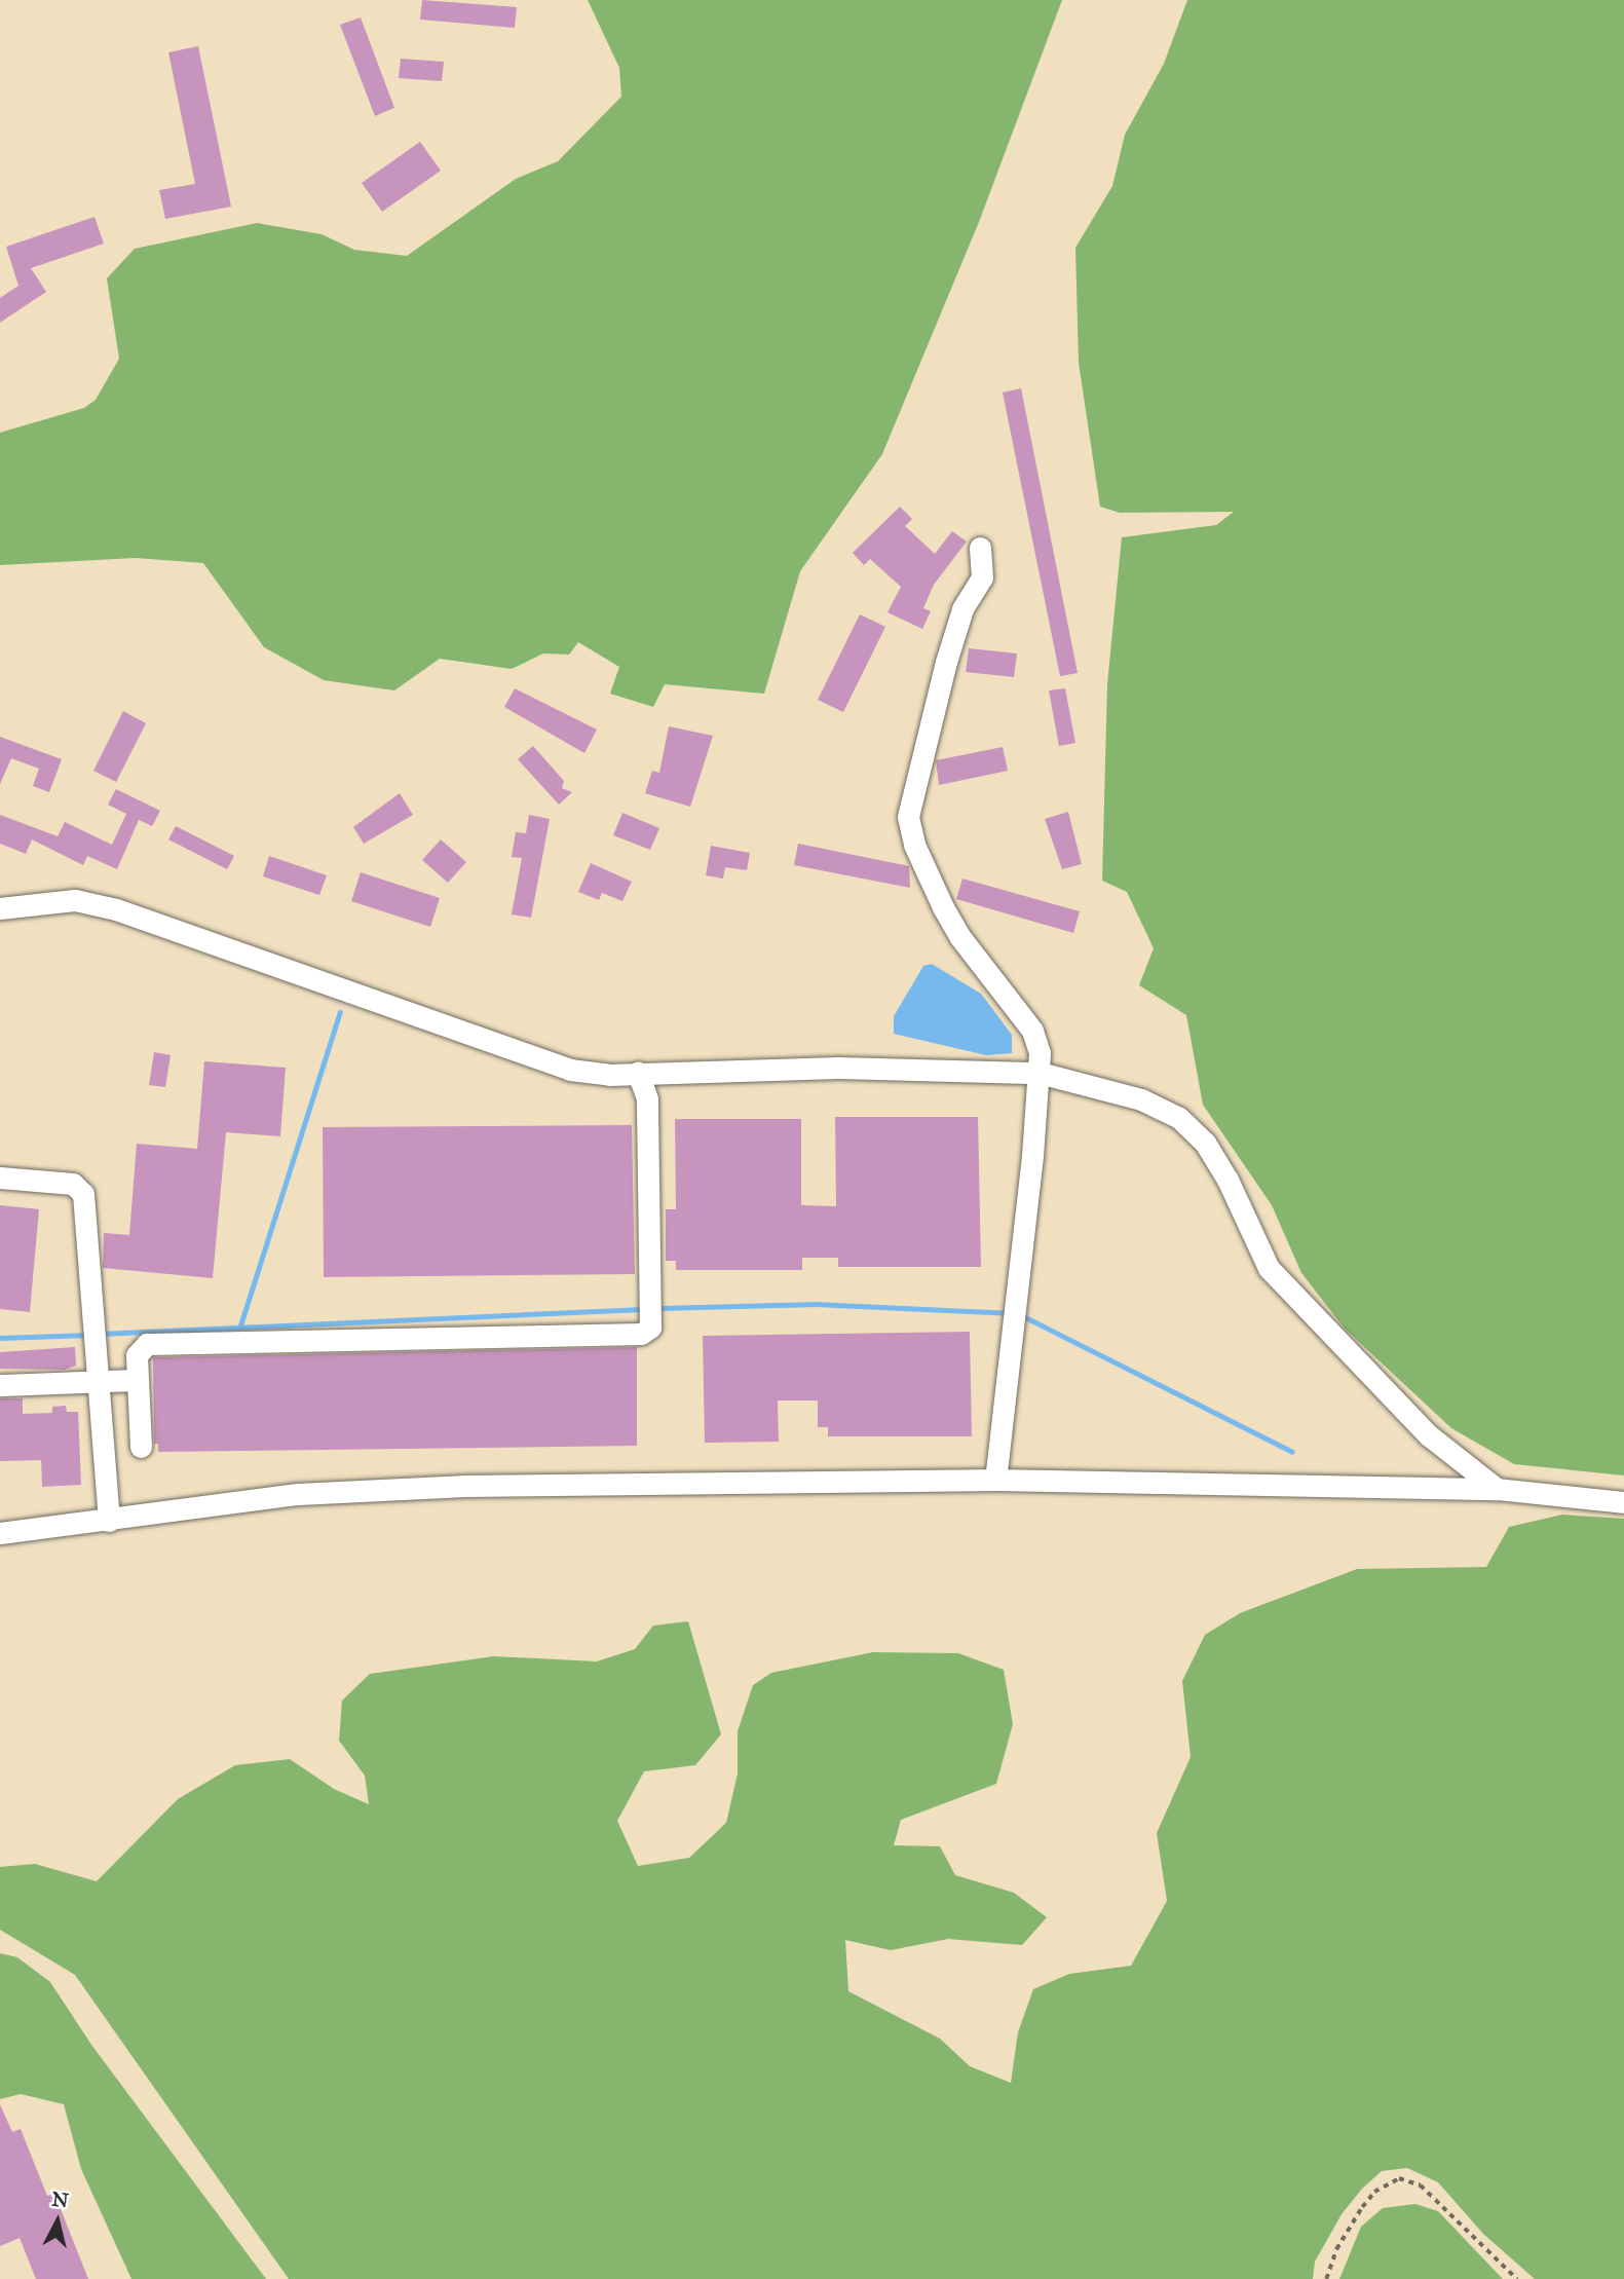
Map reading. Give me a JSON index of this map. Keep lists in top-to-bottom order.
{
  "north": "top"
}
